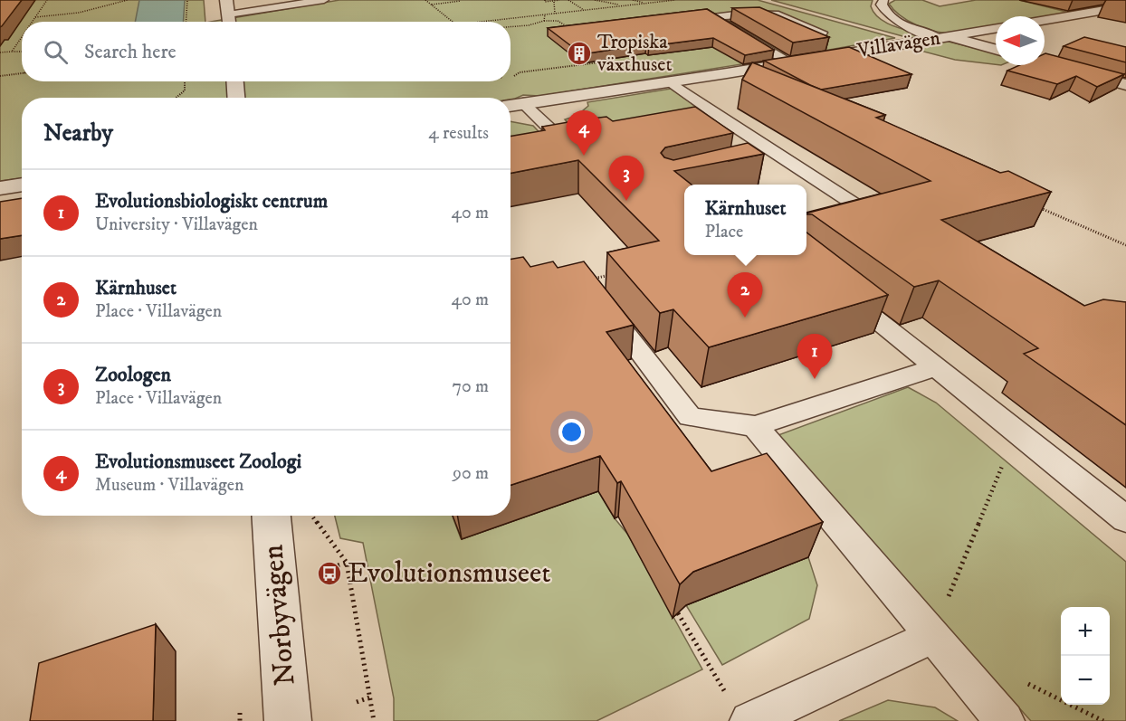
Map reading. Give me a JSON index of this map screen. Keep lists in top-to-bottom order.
{
  "streets": {
    "street": ["Villavägen", "Norbyvägen"]
  },
  "places": {
    "building": ["Tropiska växthuset"],
    "bus stop": ["Evolutionsmuseet"]
  },
  "north": "left",
  "page": {
    "search": "Search here",
    "heading": ["Nearby", "4 results"],
    "pins": [
      "4",
      "3",
      "2",
      "1"
    ],
    "list": [
      {
        "mark": "1",
        "name": "Evolutionsbiologiskt centrum",
        "note": "University · Villavägen",
        "value": "40 m"
      },
      {
        "mark": "2",
        "name": "Kärnhuset",
        "note": "Place · Villavägen",
        "value": "40 m"
      },
      {
        "mark": "3",
        "name": "Zoologen",
        "note": "Place · Villavägen",
        "value": "70 m"
      },
      {
        "mark": "4",
        "name": "Evolutionsmuseet Zoologi",
        "note": "Museum · Villavägen",
        "value": "90 m"
      }
    ],
    "popup": ["Kärnhuset", "Place"],
    "map_buttons": ["+", "−"]
  }
}
